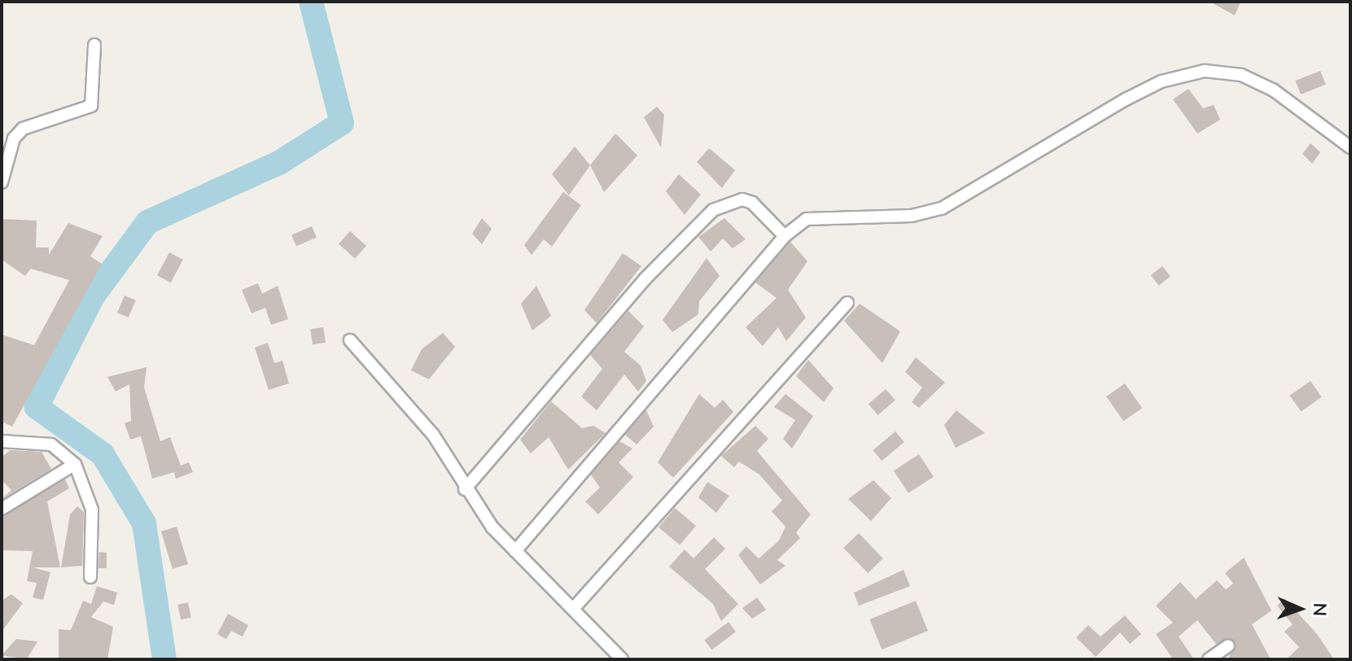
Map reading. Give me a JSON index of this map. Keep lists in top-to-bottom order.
{
  "north": "right"
}
